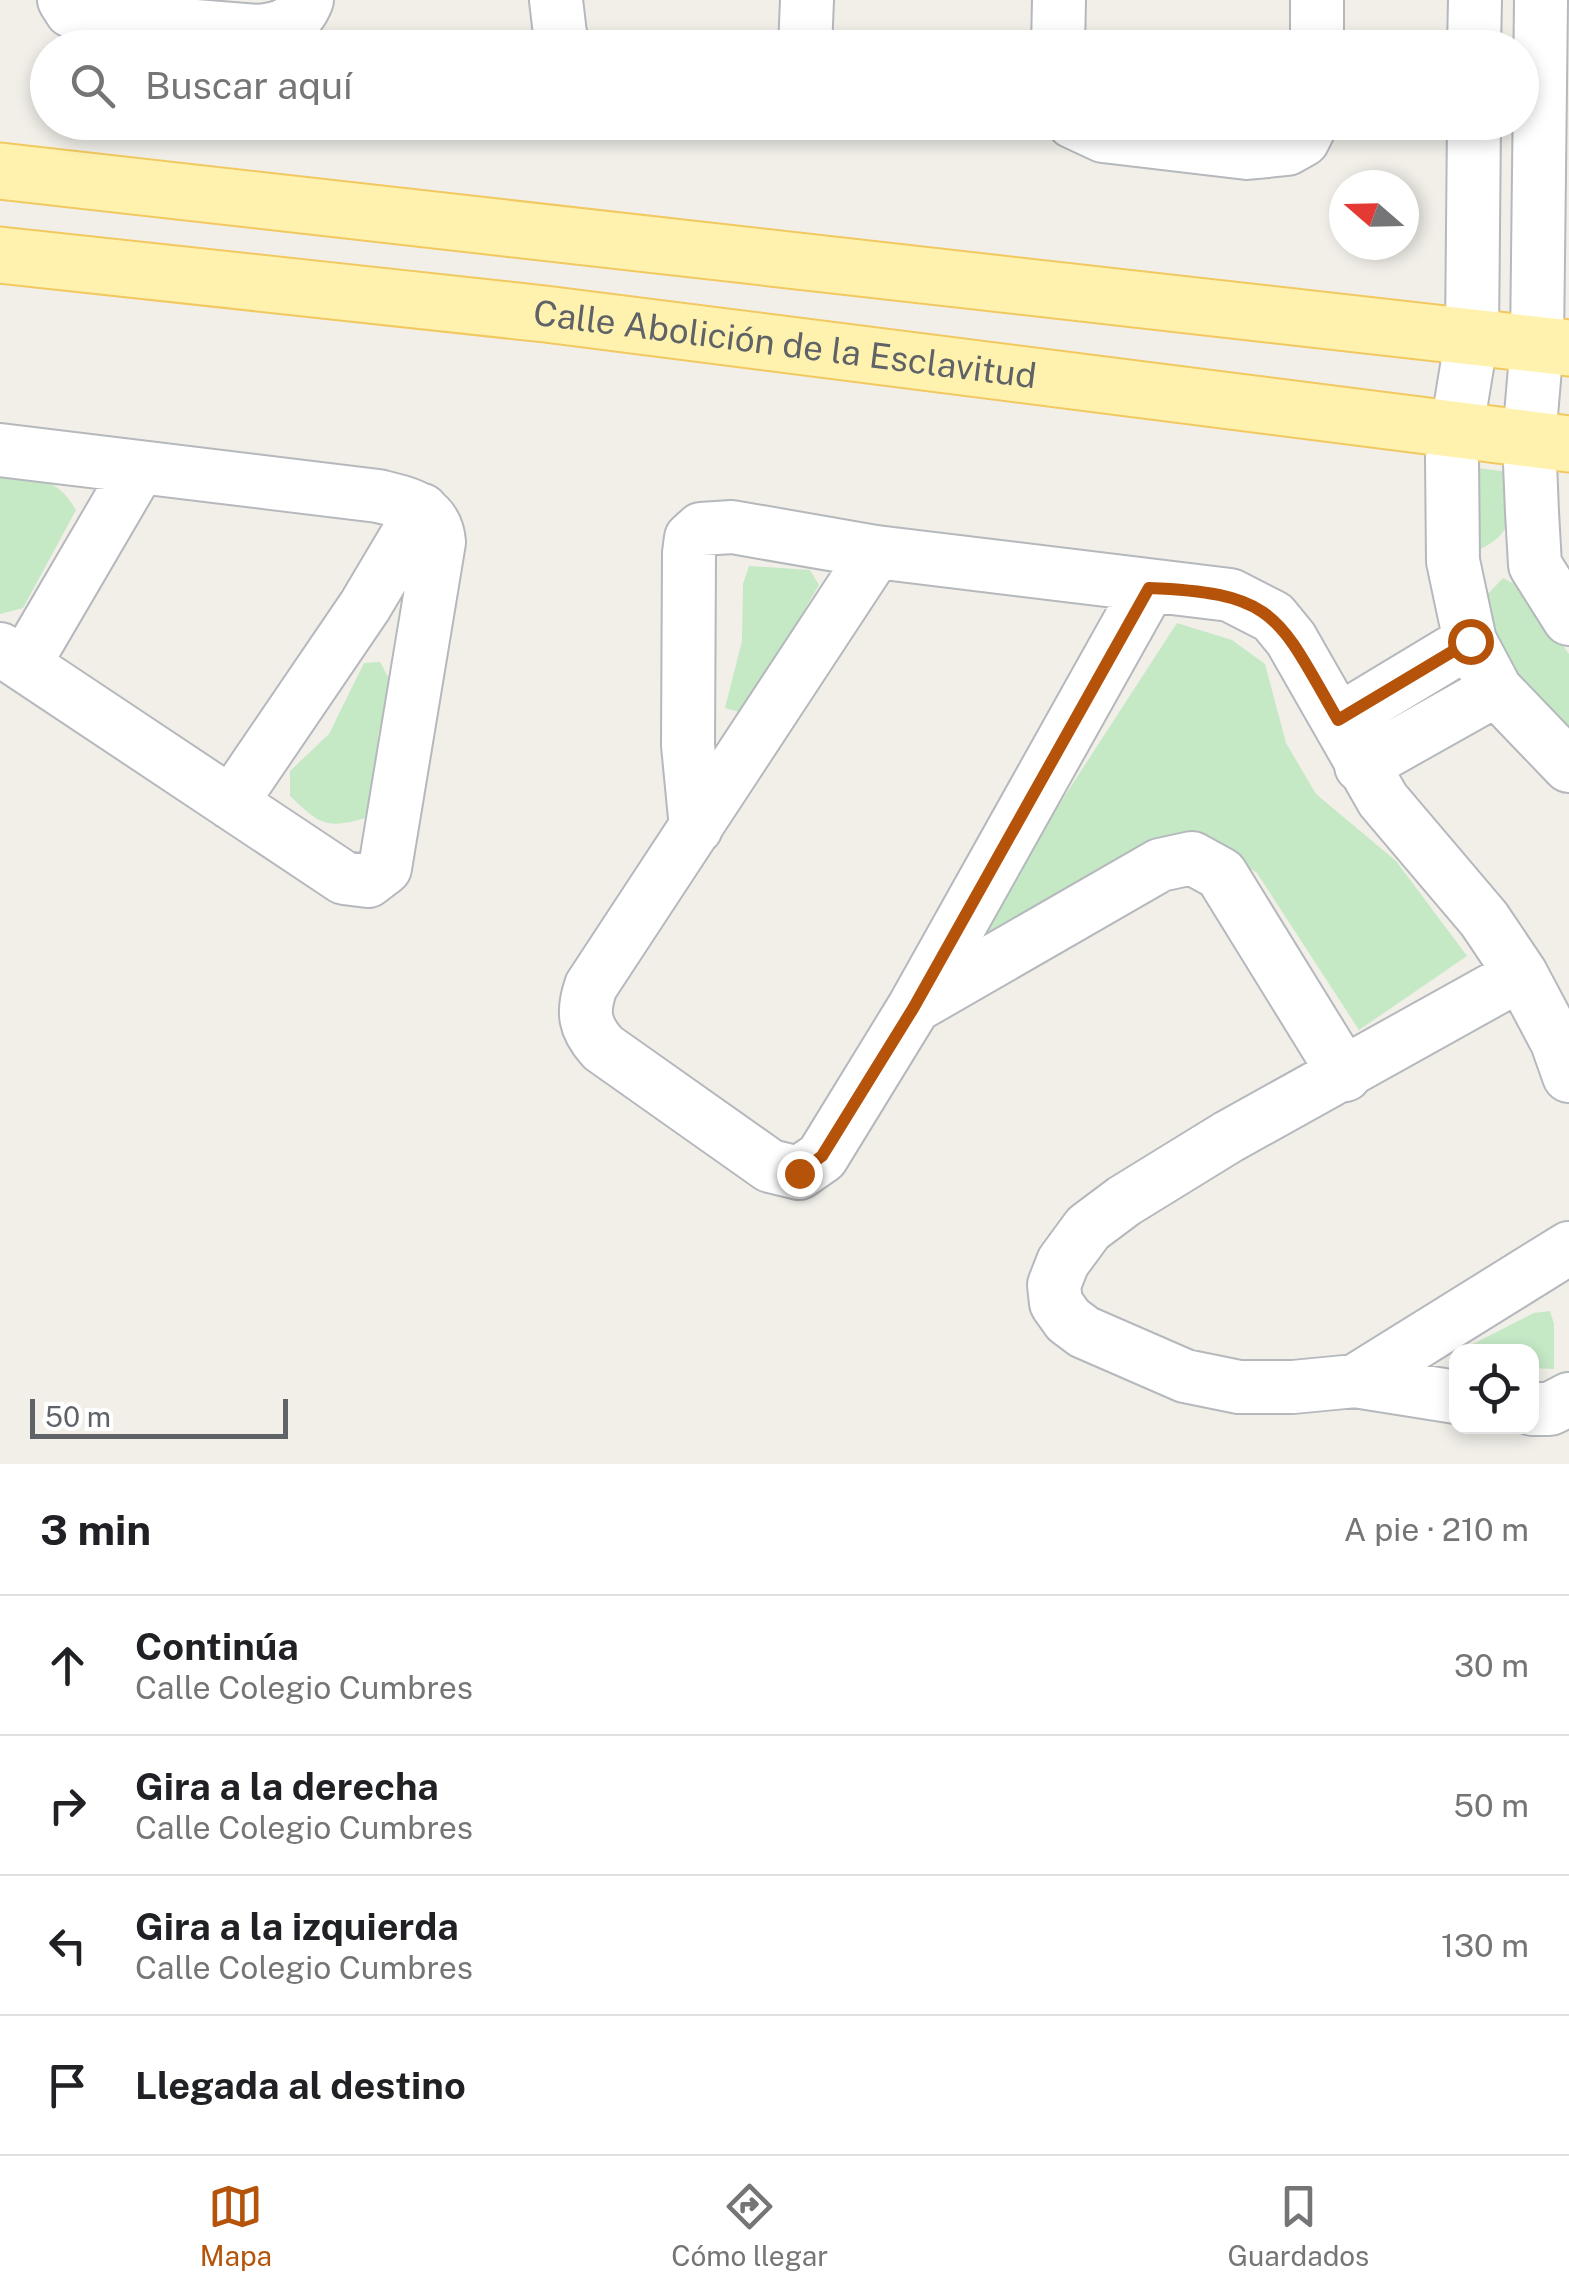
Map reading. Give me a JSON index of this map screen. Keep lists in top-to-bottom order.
{
  "streets": {
    "main road": ["Calle Abolición de la Esclavitud"]
  },
  "scale_bar": "50 m",
  "north": "left",
  "page": {
    "search": "Buscar aquí",
    "scale": "50 m",
    "heading": ["3 min", "A pie · 210 m"],
    "list": [
      ["Continúa", "Calle Colegio Cumbres", "30 m"],
      ["Gira a la derecha", "Calle Colegio Cumbres", "50 m"],
      ["Gira a la izquierda", "Calle Colegio Cumbres", "130 m"],
      "Llegada al destino"
    ],
    "nav": ["Mapa", "Cómo llegar", "Guardados"]
  }
}
